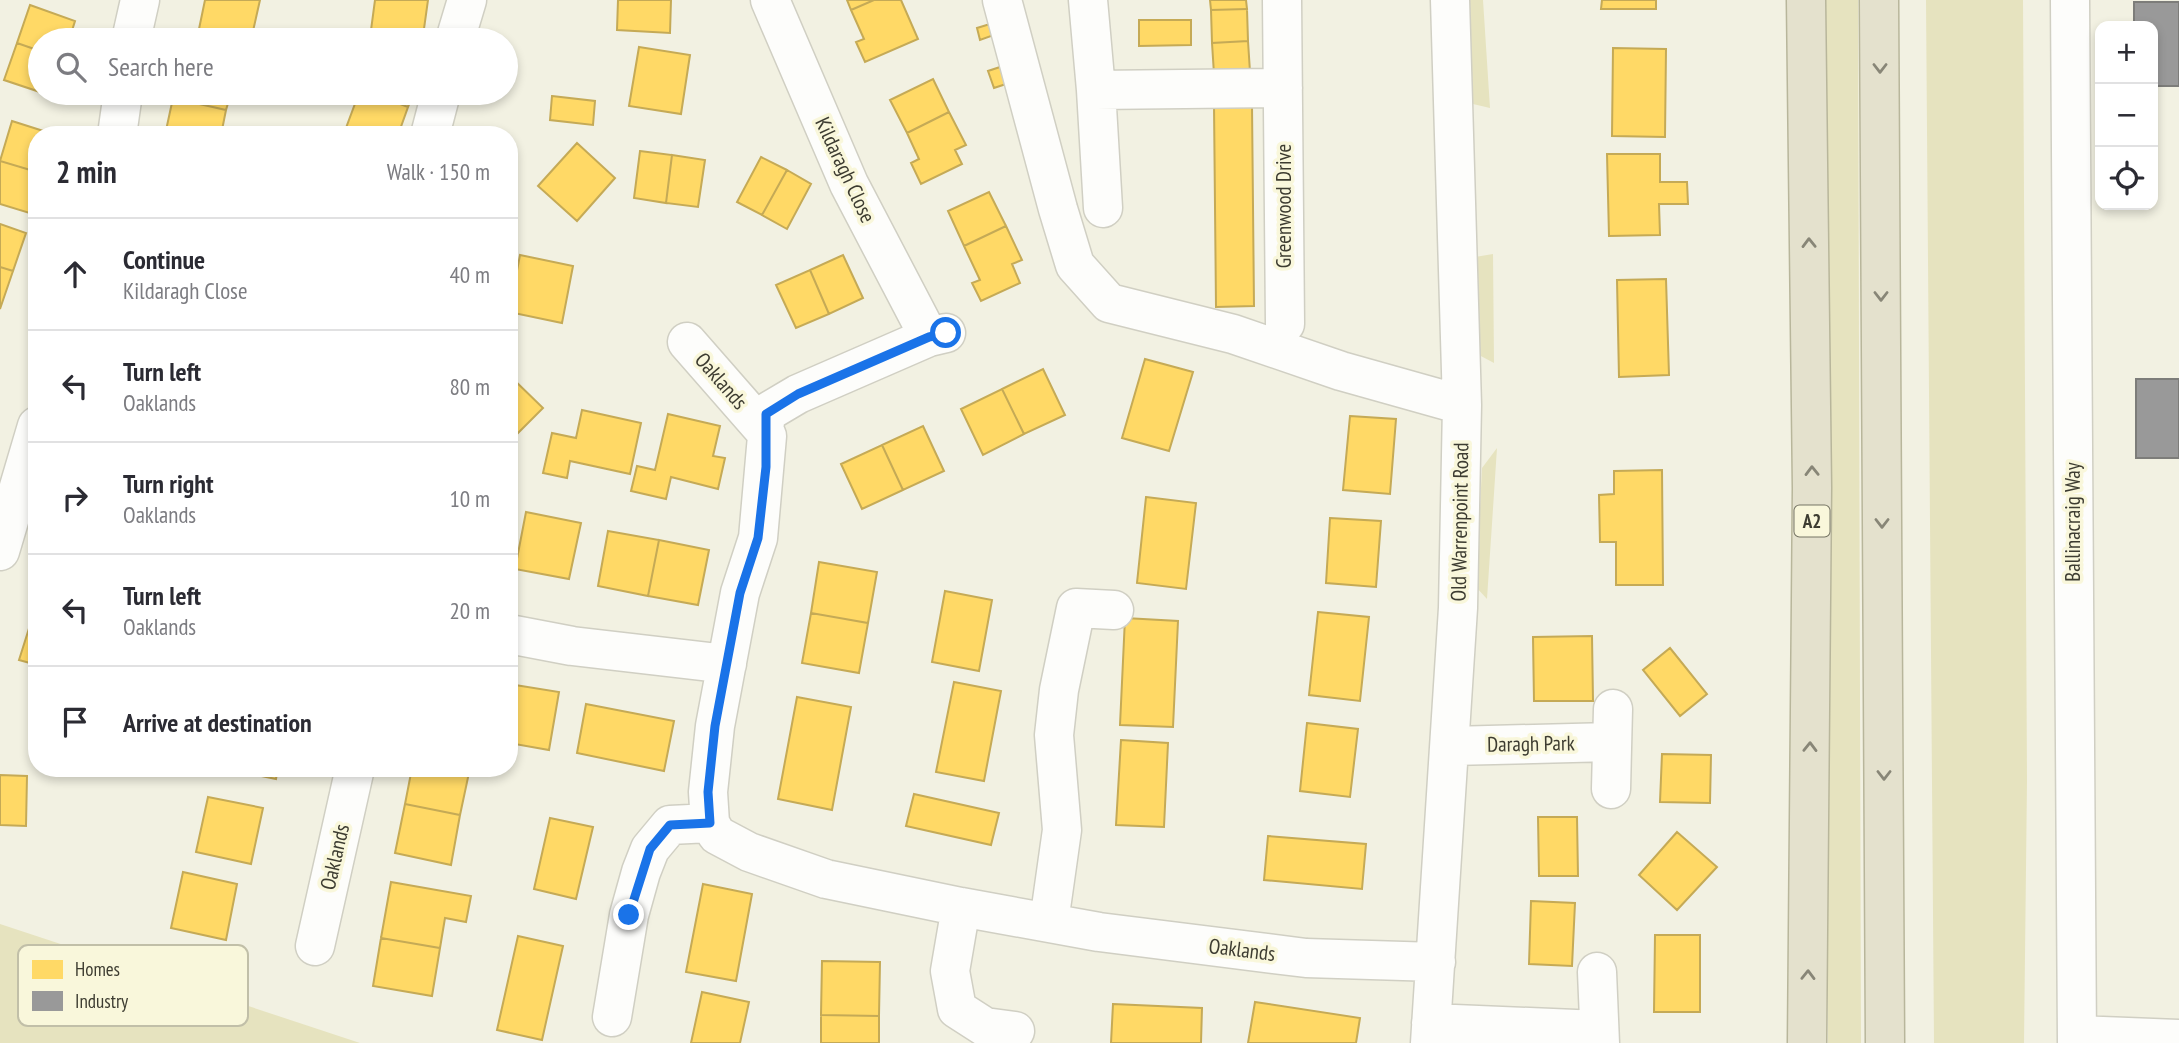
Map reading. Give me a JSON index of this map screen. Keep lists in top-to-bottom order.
{
  "streets": {
    "highway": ["A2"],
    "street": [
      "Kildaragh Close",
      "Greenwood Drive",
      "Oaklands",
      "Old Warrenpoint Road",
      "Ballinacraig Way",
      "Daragh Park"
    ]
  },
  "crossings": [
    ["Kildaragh Close", "Oaklands"],
    ["Oaklands", "Old Warrenpoint Road"],
    ["Old Warrenpoint Road", "Daragh Park"]
  ],
  "legend": ["Homes", "Industry"],
  "page": {
    "map_buttons": ["+", "−"],
    "search": "Search here",
    "heading": ["2 min", "Walk · 150 m"],
    "list": [
      ["Continue", "Kildaragh Close", "40 m"],
      ["Turn left", "Oaklands", "80 m"],
      ["Turn right", "Oaklands", "10 m"],
      ["Turn left", "Oaklands", "20 m"],
      "Arrive at destination"
    ]
  }
}
